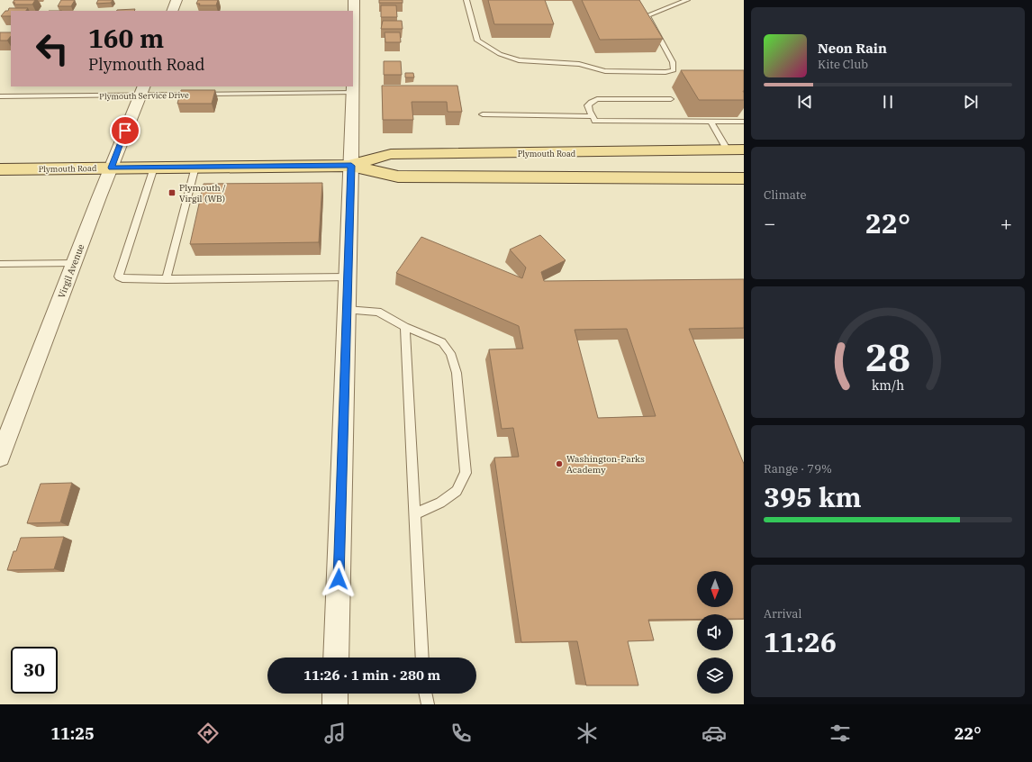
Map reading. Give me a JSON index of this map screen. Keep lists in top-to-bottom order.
{
  "streets": {
    "main road": ["Plymouth Road"],
    "street": ["Virgil Avenue"],
    "lane": ["Plymouth Service Drive"]
  },
  "crossings": [
    ["Plymouth Service Drive", "Virgil Avenue"],
    ["Plymouth Road", "Virgil Avenue"]
  ],
  "places": {
    "transit": ["Plymouth / Virgil (WB)"],
    "other": ["Washington-Parks Academy"]
  },
  "north": "bottom",
  "page": {
    "turn": ["160 m", "Plymouth Road"],
    "song": ["Neon Rain", "Kite Club"],
    "tile": [
      "Climate",
      ["Range · 79%", "395 km"],
      ["Arrival", "11:26"]
    ],
    "heat": ["−", "22°", "+"],
    "limit": "30",
    "trip": "11:26 · 1 min · 280 m",
    "tabs": ["11:25", "22°"],
    "gauge": ["28", "km/h"]
  }
}
